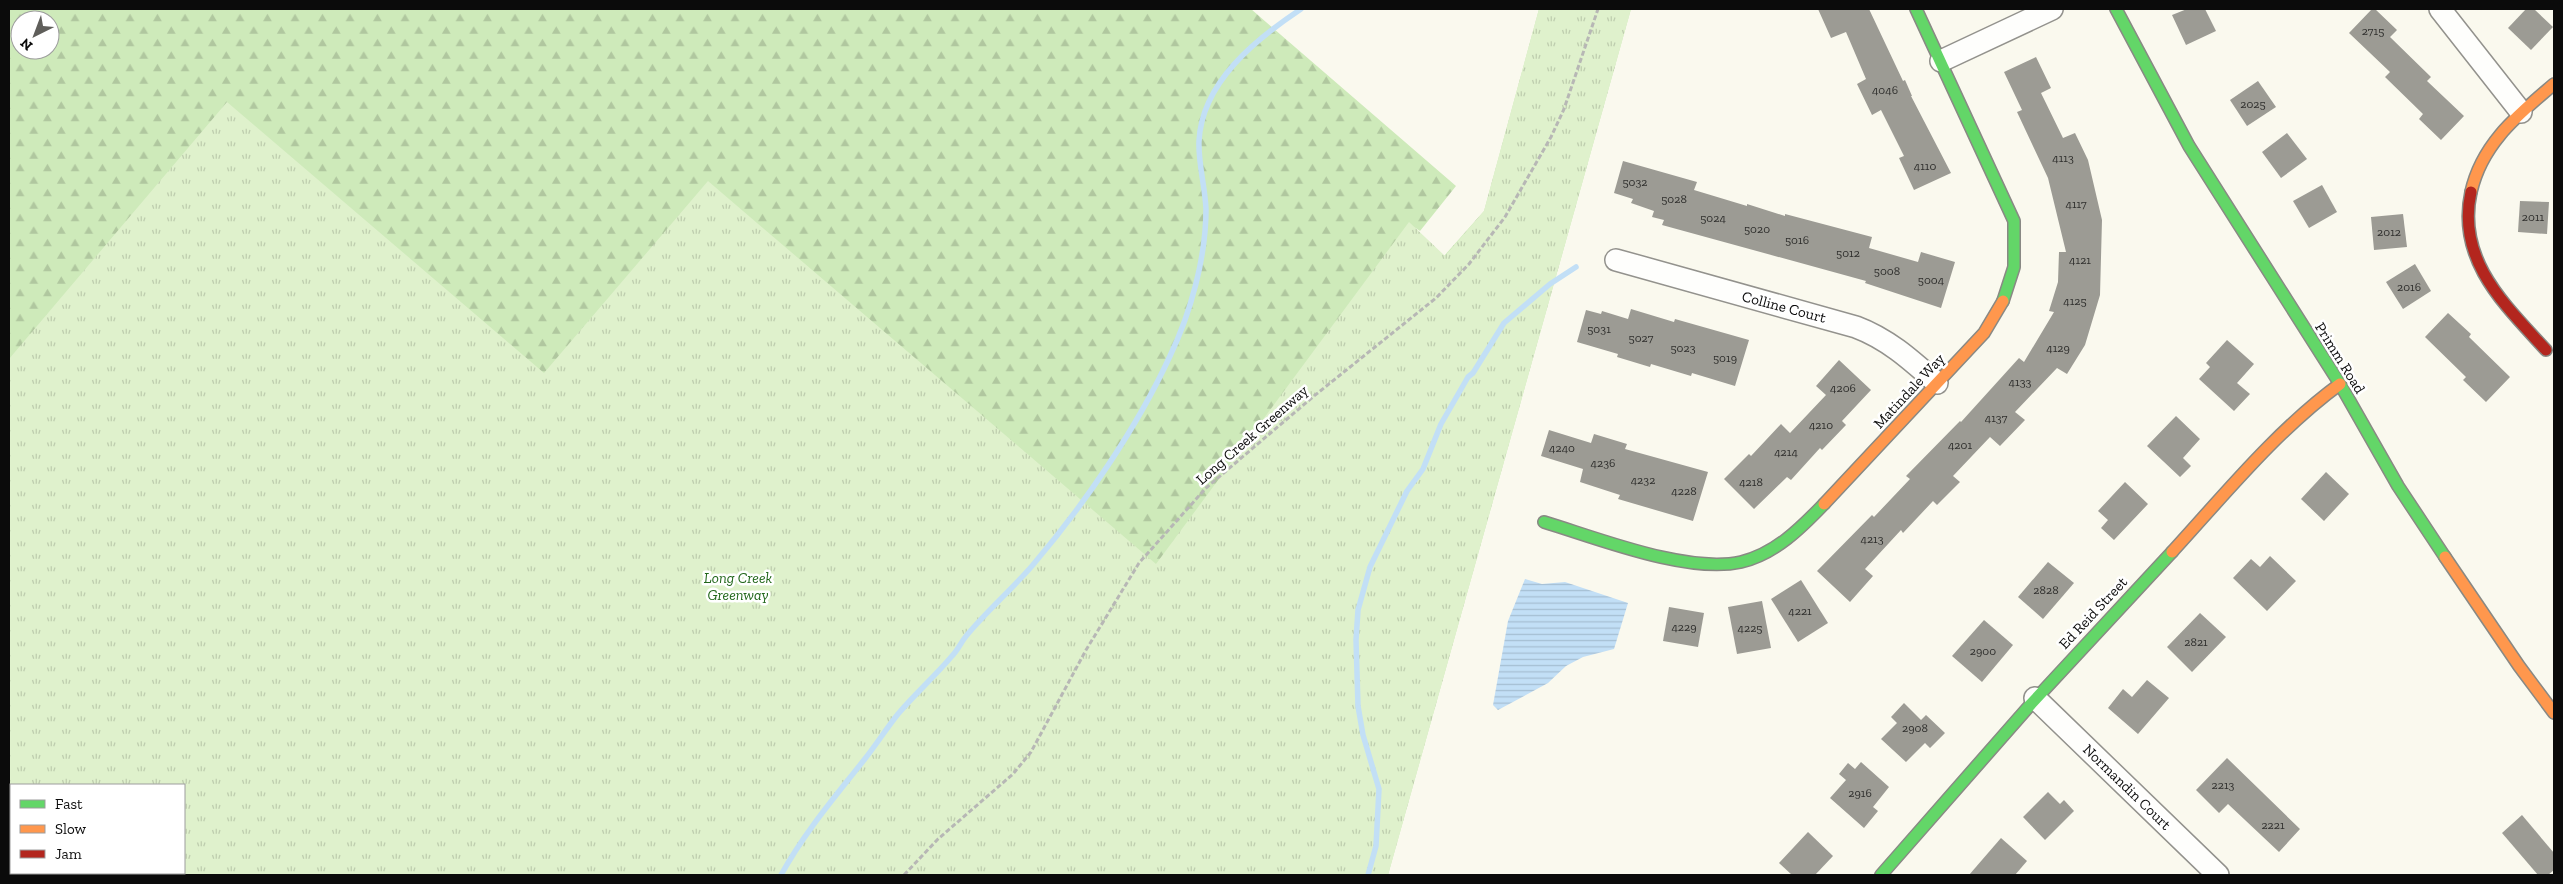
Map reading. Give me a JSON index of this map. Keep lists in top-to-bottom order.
{
  "streets": {
    "street": [
      "Colline Court",
      "Primm Road",
      "Matindale Way",
      "Ed Reid Street",
      "Normandin Court"
    ],
    "path": ["Long Creek Greenway"]
  },
  "crossings": [
    ["Colline Court", "Matindale Way"],
    ["Primm Road", "Ed Reid Street"],
    ["Ed Reid Street", "Normandin Court"]
  ],
  "parks": ["Long Creek Greenway"],
  "house_numbers": [
    "2715",
    "4046",
    "2025",
    "4113",
    "4110",
    "5032",
    "5028",
    "4117",
    "2011",
    "5024",
    "5020",
    "2012",
    "5016",
    "5012",
    "4121",
    "5008",
    "5004",
    "2016",
    "4125",
    "5031",
    "5027",
    "5023",
    "4129",
    "5019",
    "4133",
    "4206",
    "4137",
    "4210",
    "4201",
    "4240",
    "4214",
    "4236",
    "4232",
    "4218",
    "4228",
    "4213",
    "2828",
    "4221",
    "4229",
    "4225",
    "2821",
    "2900",
    "2908",
    "2213",
    "2916",
    "2221"
  ],
  "legend": ["Fast", "Slow", "Jam"],
  "north": "bottom left"
}
